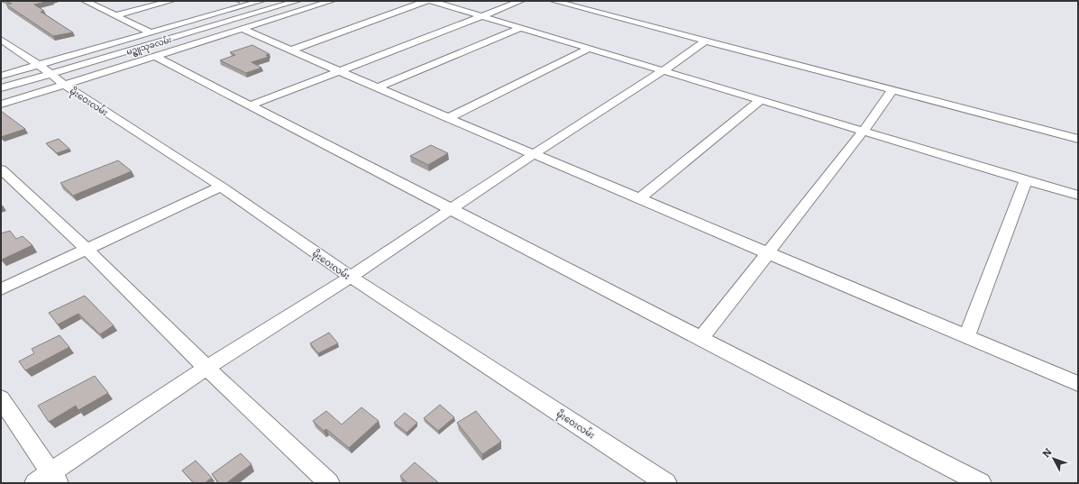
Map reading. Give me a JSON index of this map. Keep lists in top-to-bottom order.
{
  "streets": {
    "street": ["မဥ္ဇူသုခလမ်း", "မိုးဝေးလမ်း"]
  },
  "crossings": [
    ["မဥ္ဇူသုခလမ်း", "မိုးဝေးလမ်း"]
  ],
  "north": "top left"
}
